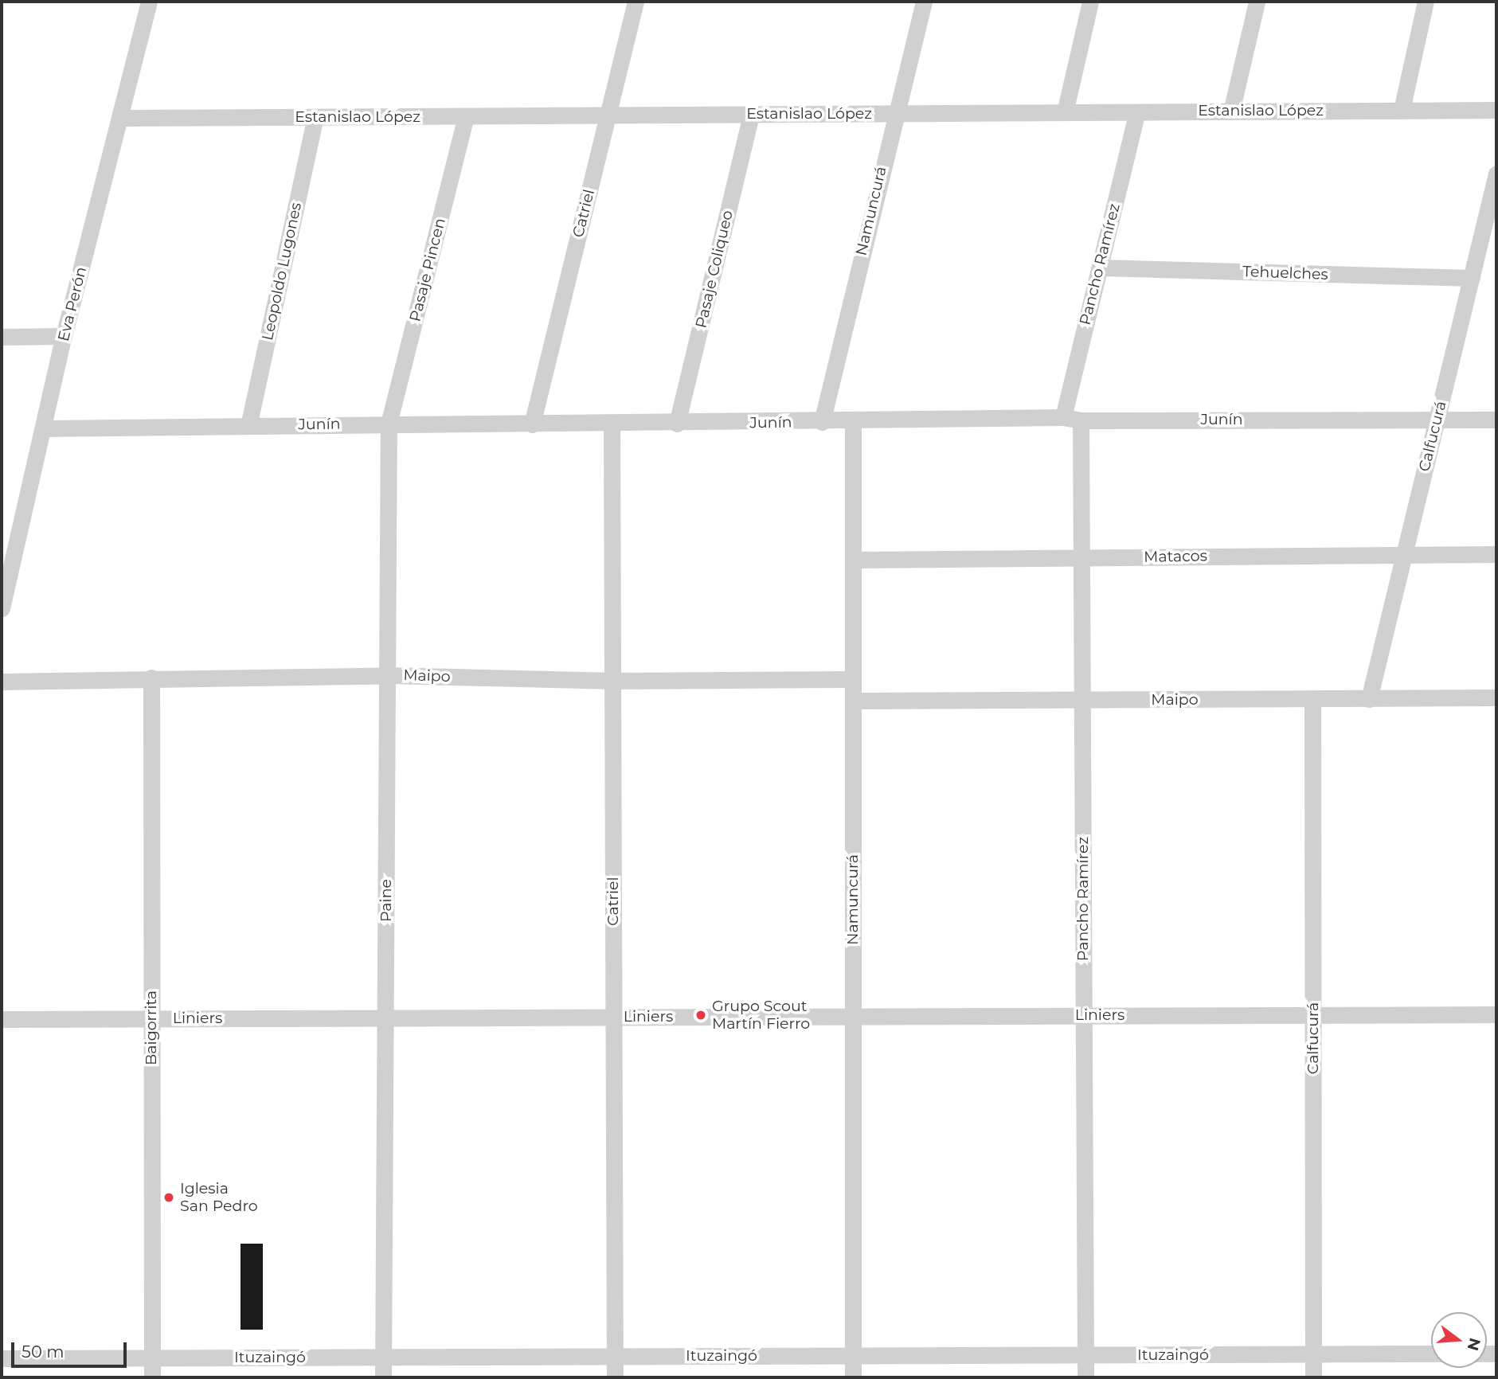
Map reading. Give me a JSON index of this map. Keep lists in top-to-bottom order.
{
  "streets": {
    "street": [
      "Estanislao López",
      "Namuncurá",
      "Catriel",
      "Pancho Ramírez",
      "Pasaje Coliqueo",
      "Pasaje Pincen",
      "Leopoldo Lugones",
      "Tehuelches",
      "Eva Perón",
      "Junín",
      "Calfucurá",
      "Matacos",
      "Maipo",
      "Paine",
      "Liniers",
      "Baigorrita",
      "Ituzaingó"
    ]
  },
  "crossings": [
    ["Estanislao López", "Namuncurá"],
    ["Estanislao López", "Catriel"],
    ["Estanislao López", "Pancho Ramírez"],
    ["Estanislao López", "Pasaje Coliqueo"],
    ["Estanislao López", "Pasaje Pincen"],
    ["Estanislao López", "Leopoldo Lugones"],
    ["Estanislao López", "Eva Perón"],
    ["Namuncurá", "Junín"],
    ["Namuncurá", "Matacos"],
    ["Namuncurá", "Maipo"],
    ["Namuncurá", "Liniers"],
    ["Namuncurá", "Ituzaingó"],
    ["Catriel", "Junín"],
    ["Catriel", "Maipo"],
    ["Catriel", "Liniers"],
    ["Catriel", "Ituzaingó"],
    ["Pancho Ramírez", "Tehuelches"],
    ["Pancho Ramírez", "Junín"],
    ["Pancho Ramírez", "Matacos"],
    ["Pancho Ramírez", "Maipo"],
    ["Pancho Ramírez", "Liniers"],
    ["Pancho Ramírez", "Ituzaingó"],
    ["Pasaje Coliqueo", "Junín"],
    ["Pasaje Pincen", "Junín"],
    ["Pasaje Pincen", "Paine"],
    ["Leopoldo Lugones", "Junín"],
    ["Tehuelches", "Calfucurá"],
    ["Eva Perón", "Junín"],
    ["Junín", "Calfucurá"],
    ["Junín", "Paine"],
    ["Calfucurá", "Matacos"],
    ["Calfucurá", "Maipo"],
    ["Calfucurá", "Liniers"],
    ["Calfucurá", "Ituzaingó"],
    ["Maipo", "Paine"],
    ["Maipo", "Baigorrita"],
    ["Paine", "Liniers"],
    ["Paine", "Ituzaingó"],
    ["Liniers", "Baigorrita"],
    ["Baigorrita", "Ituzaingó"]
  ],
  "places": ["Grupo Scout Martín Fierro", "Iglesia San Pedro"],
  "scale_bar": "50 m",
  "north": "right"
}
